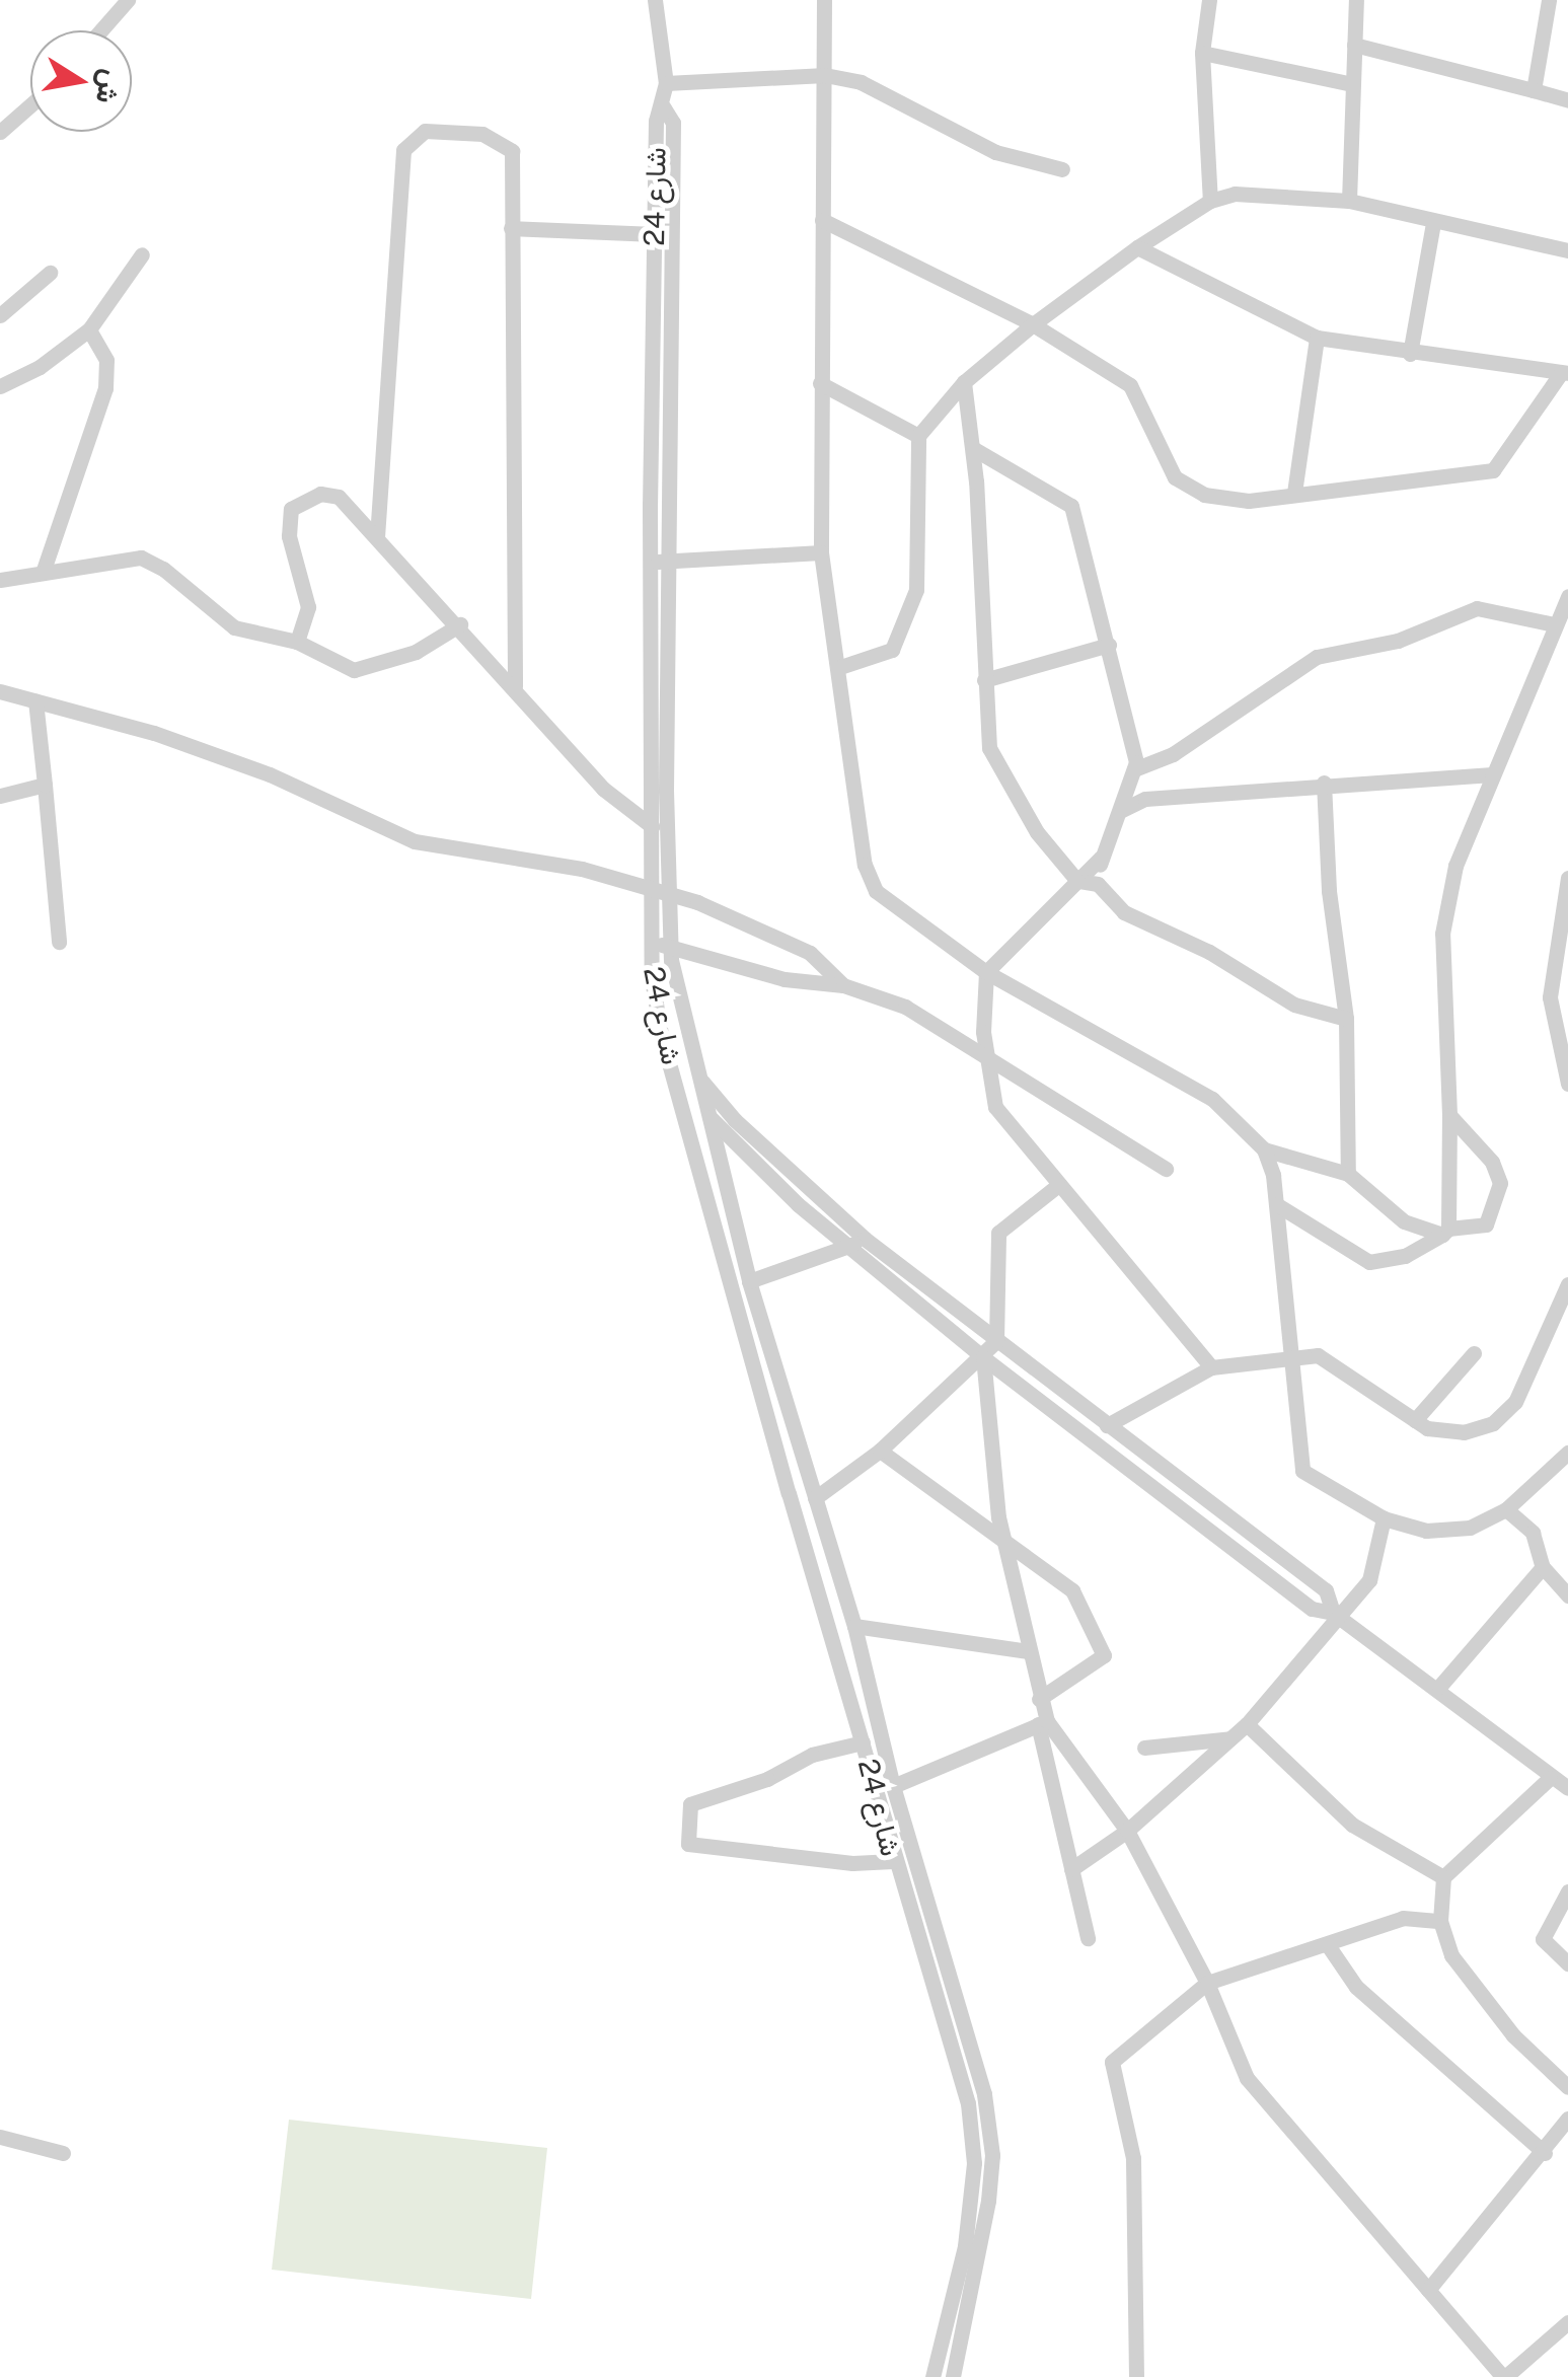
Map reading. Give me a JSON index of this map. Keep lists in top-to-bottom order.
{
  "streets": {
    "street": ["شارع 24"]
  },
  "north": "right"
}
